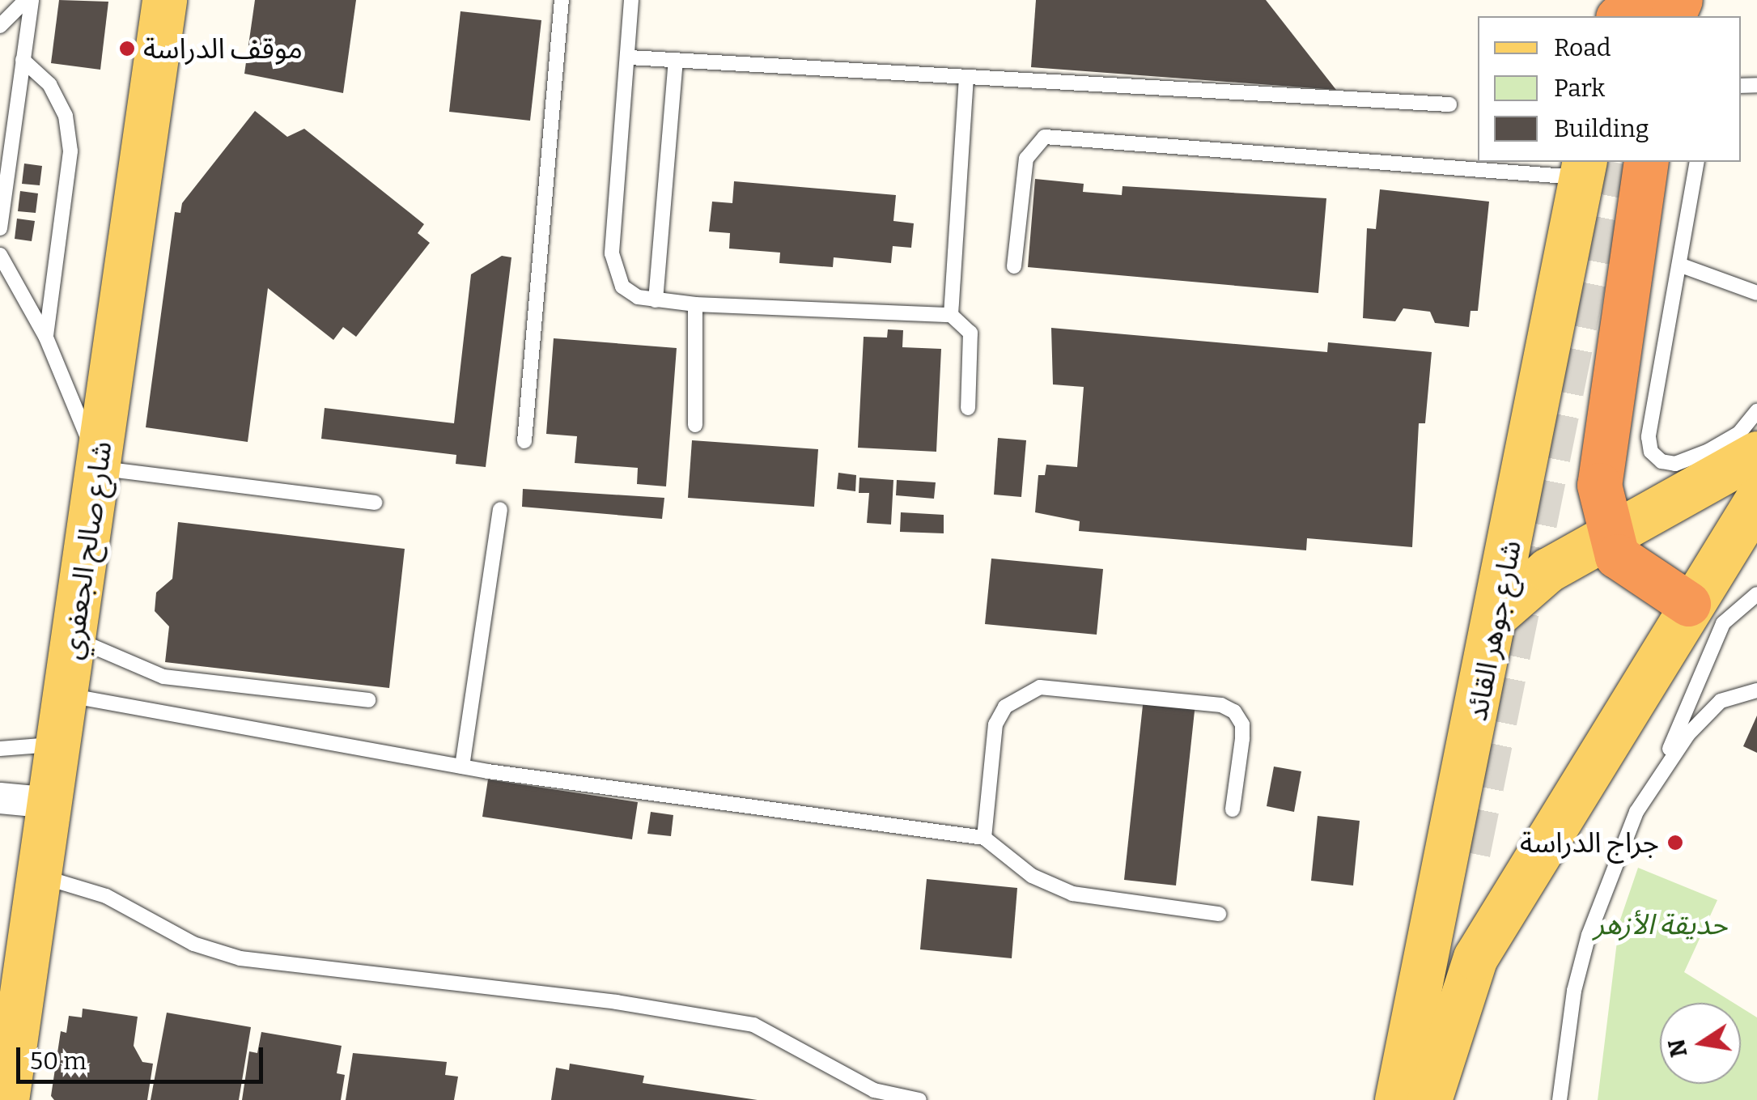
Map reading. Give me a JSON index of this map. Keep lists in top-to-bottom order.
{
  "streets": {
    "main road": ["شارع صالح الجعفري", "شارع جوهر القائد"]
  },
  "parks": ["حديقة الأزهر"],
  "places": ["موقف الدراسة", "جراج الدراسة"],
  "legend": ["Road", "Park", "Building"],
  "scale_bar": "50 m",
  "north": "left"
}
